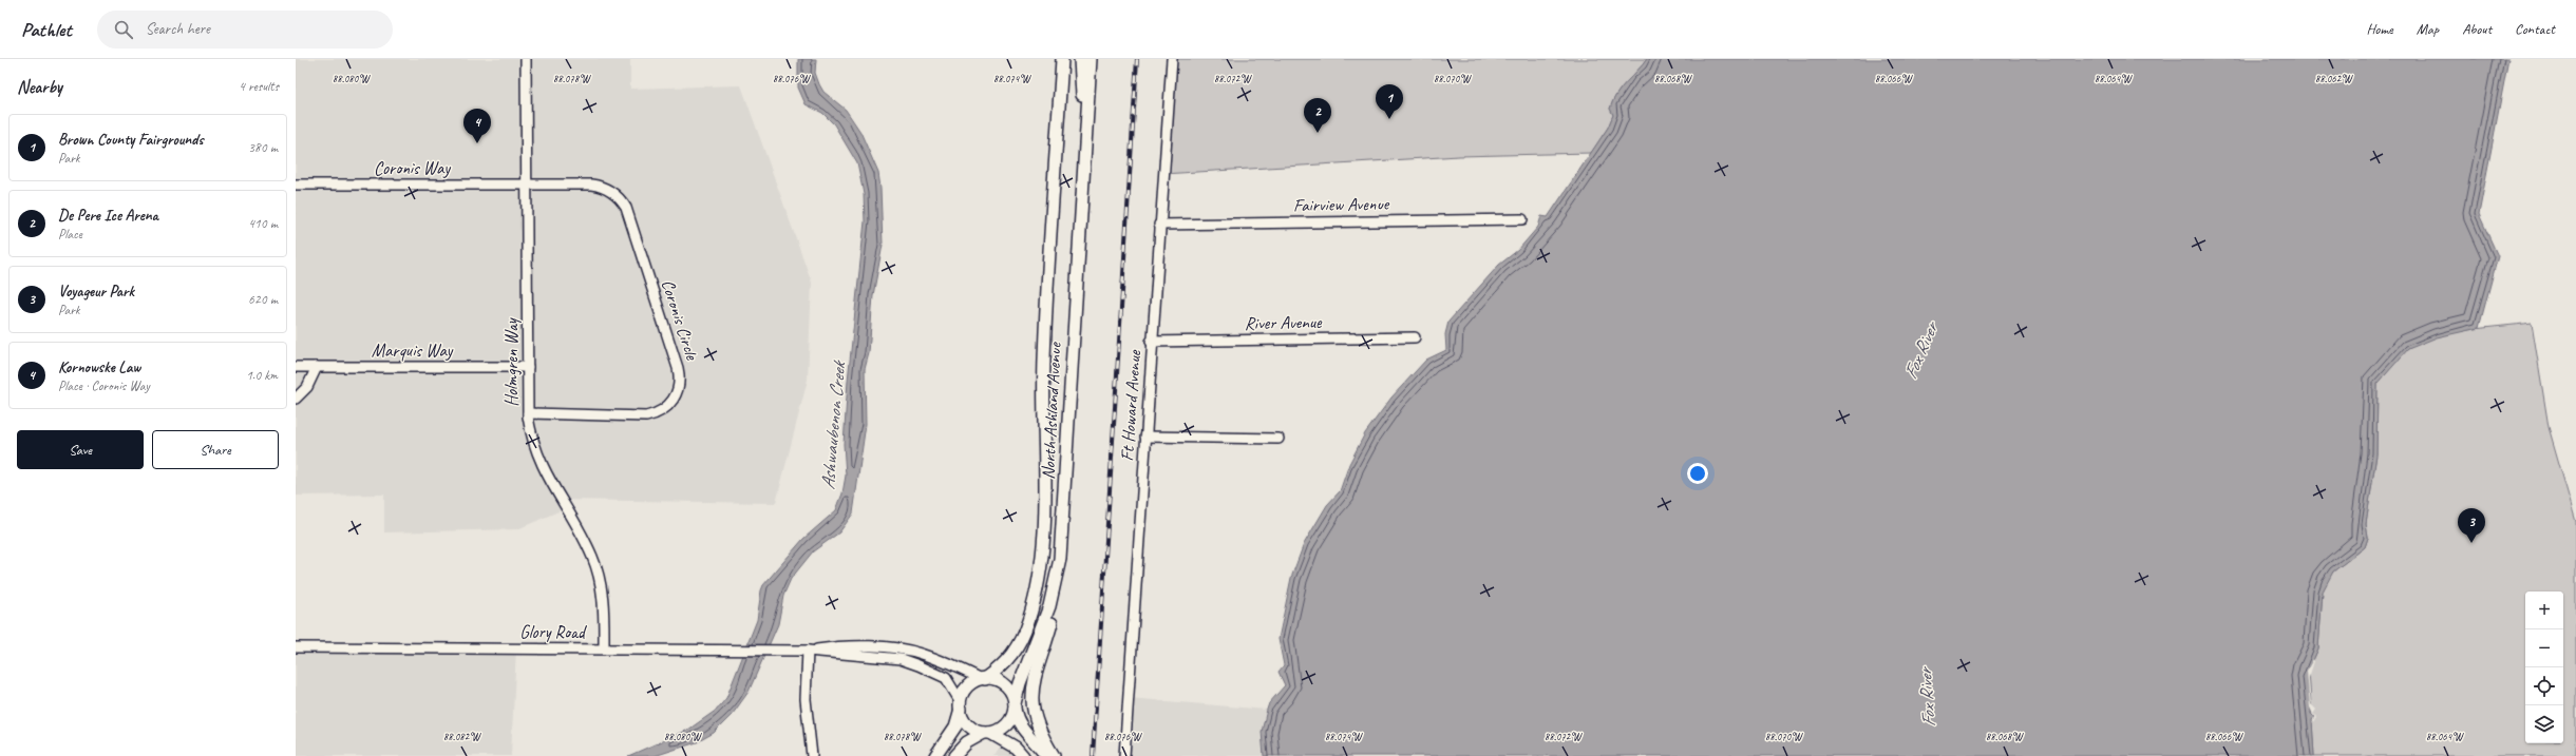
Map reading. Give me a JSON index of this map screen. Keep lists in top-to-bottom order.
{
  "streets": {
    "main road": ["North Ashland Avenue"],
    "street": [
      "Coronis Way",
      "Fairview Avenue",
      "Coronis Circle",
      "River Avenue",
      "Marquis Way",
      "Holmgren Way",
      "Ft Howard Avenue",
      "Glory Road"
    ]
  },
  "crossings": [
    ["Coronis Way", "Coronis Circle"],
    ["Coronis Way", "Holmgren Way"],
    ["Fairview Avenue", "Ft Howard Avenue"],
    ["Coronis Circle", "Holmgren Way"],
    ["River Avenue", "Ft Howard Avenue"],
    ["Marquis Way", "Holmgren Way"],
    ["Holmgren Way", "Glory Road"],
    ["North Ashland Avenue", "Glory Road"]
  ],
  "water": ["Fox River", "Ashwaubenon Creek"],
  "page": {
    "header": "Pathlet",
    "search": "Search here",
    "nav": [
      "Home",
      "Map",
      "About",
      "Contact"
    ],
    "heading": ["Nearby", "4 results"],
    "pins": [
      "1",
      "2",
      "4",
      "3"
    ],
    "list": [
      {
        "mark": "1",
        "name": "Brown County Fairgrounds",
        "note": "Park",
        "value": "380 m"
      },
      {
        "mark": "2",
        "name": "De Pere Ice Arena",
        "note": "Place",
        "value": "410 m"
      },
      {
        "mark": "3",
        "name": "Voyageur Park",
        "note": "Park",
        "value": "620 m"
      },
      {
        "mark": "4",
        "name": "Kornowske Law",
        "note": "Place · Coronis Way",
        "value": "1.0 km"
      }
    ],
    "buttons": ["Save", "Share"],
    "map_buttons": ["+", "−"]
  },
  "coordinates": [
    "88.072°W",
    "88.068°W",
    "88.064°W",
    "88.062°W",
    "88.080°W",
    "88.078°W",
    "88.076°W",
    "88.074°W",
    "88.070°W",
    "88.066°W",
    "88.082°W"
  ]
}
